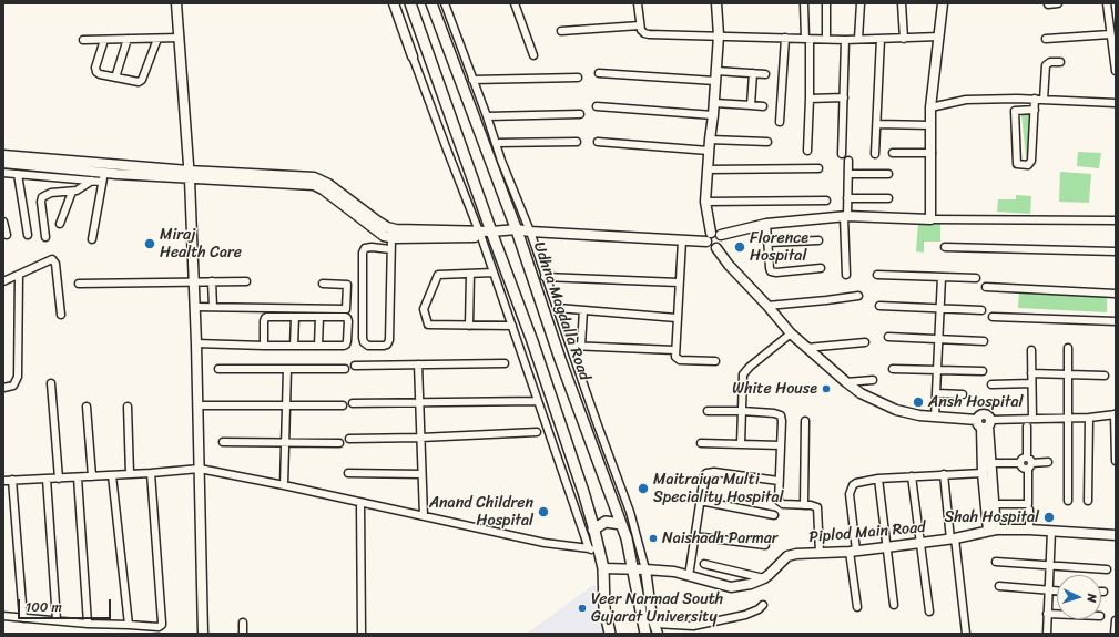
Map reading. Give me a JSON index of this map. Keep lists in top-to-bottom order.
{
  "streets": {
    "main road": ["Udhna Magdalla Road"],
    "street": ["Piplod Main Road"]
  },
  "crossings": [
    ["Udhna Magdalla Road", "Piplod Main Road"]
  ],
  "places": [
    "Miraj Health Care",
    "Florence Hospital",
    "White House",
    "Ansh Hospital",
    "Maitraiya Multi Speciality Hospital",
    "Anand Children Hospital",
    "Shah Hospital",
    "Naishadh Parmar",
    "Veer Narmad South Gujarat University"
  ],
  "scale_bar": "100 m",
  "north": "right"
}
